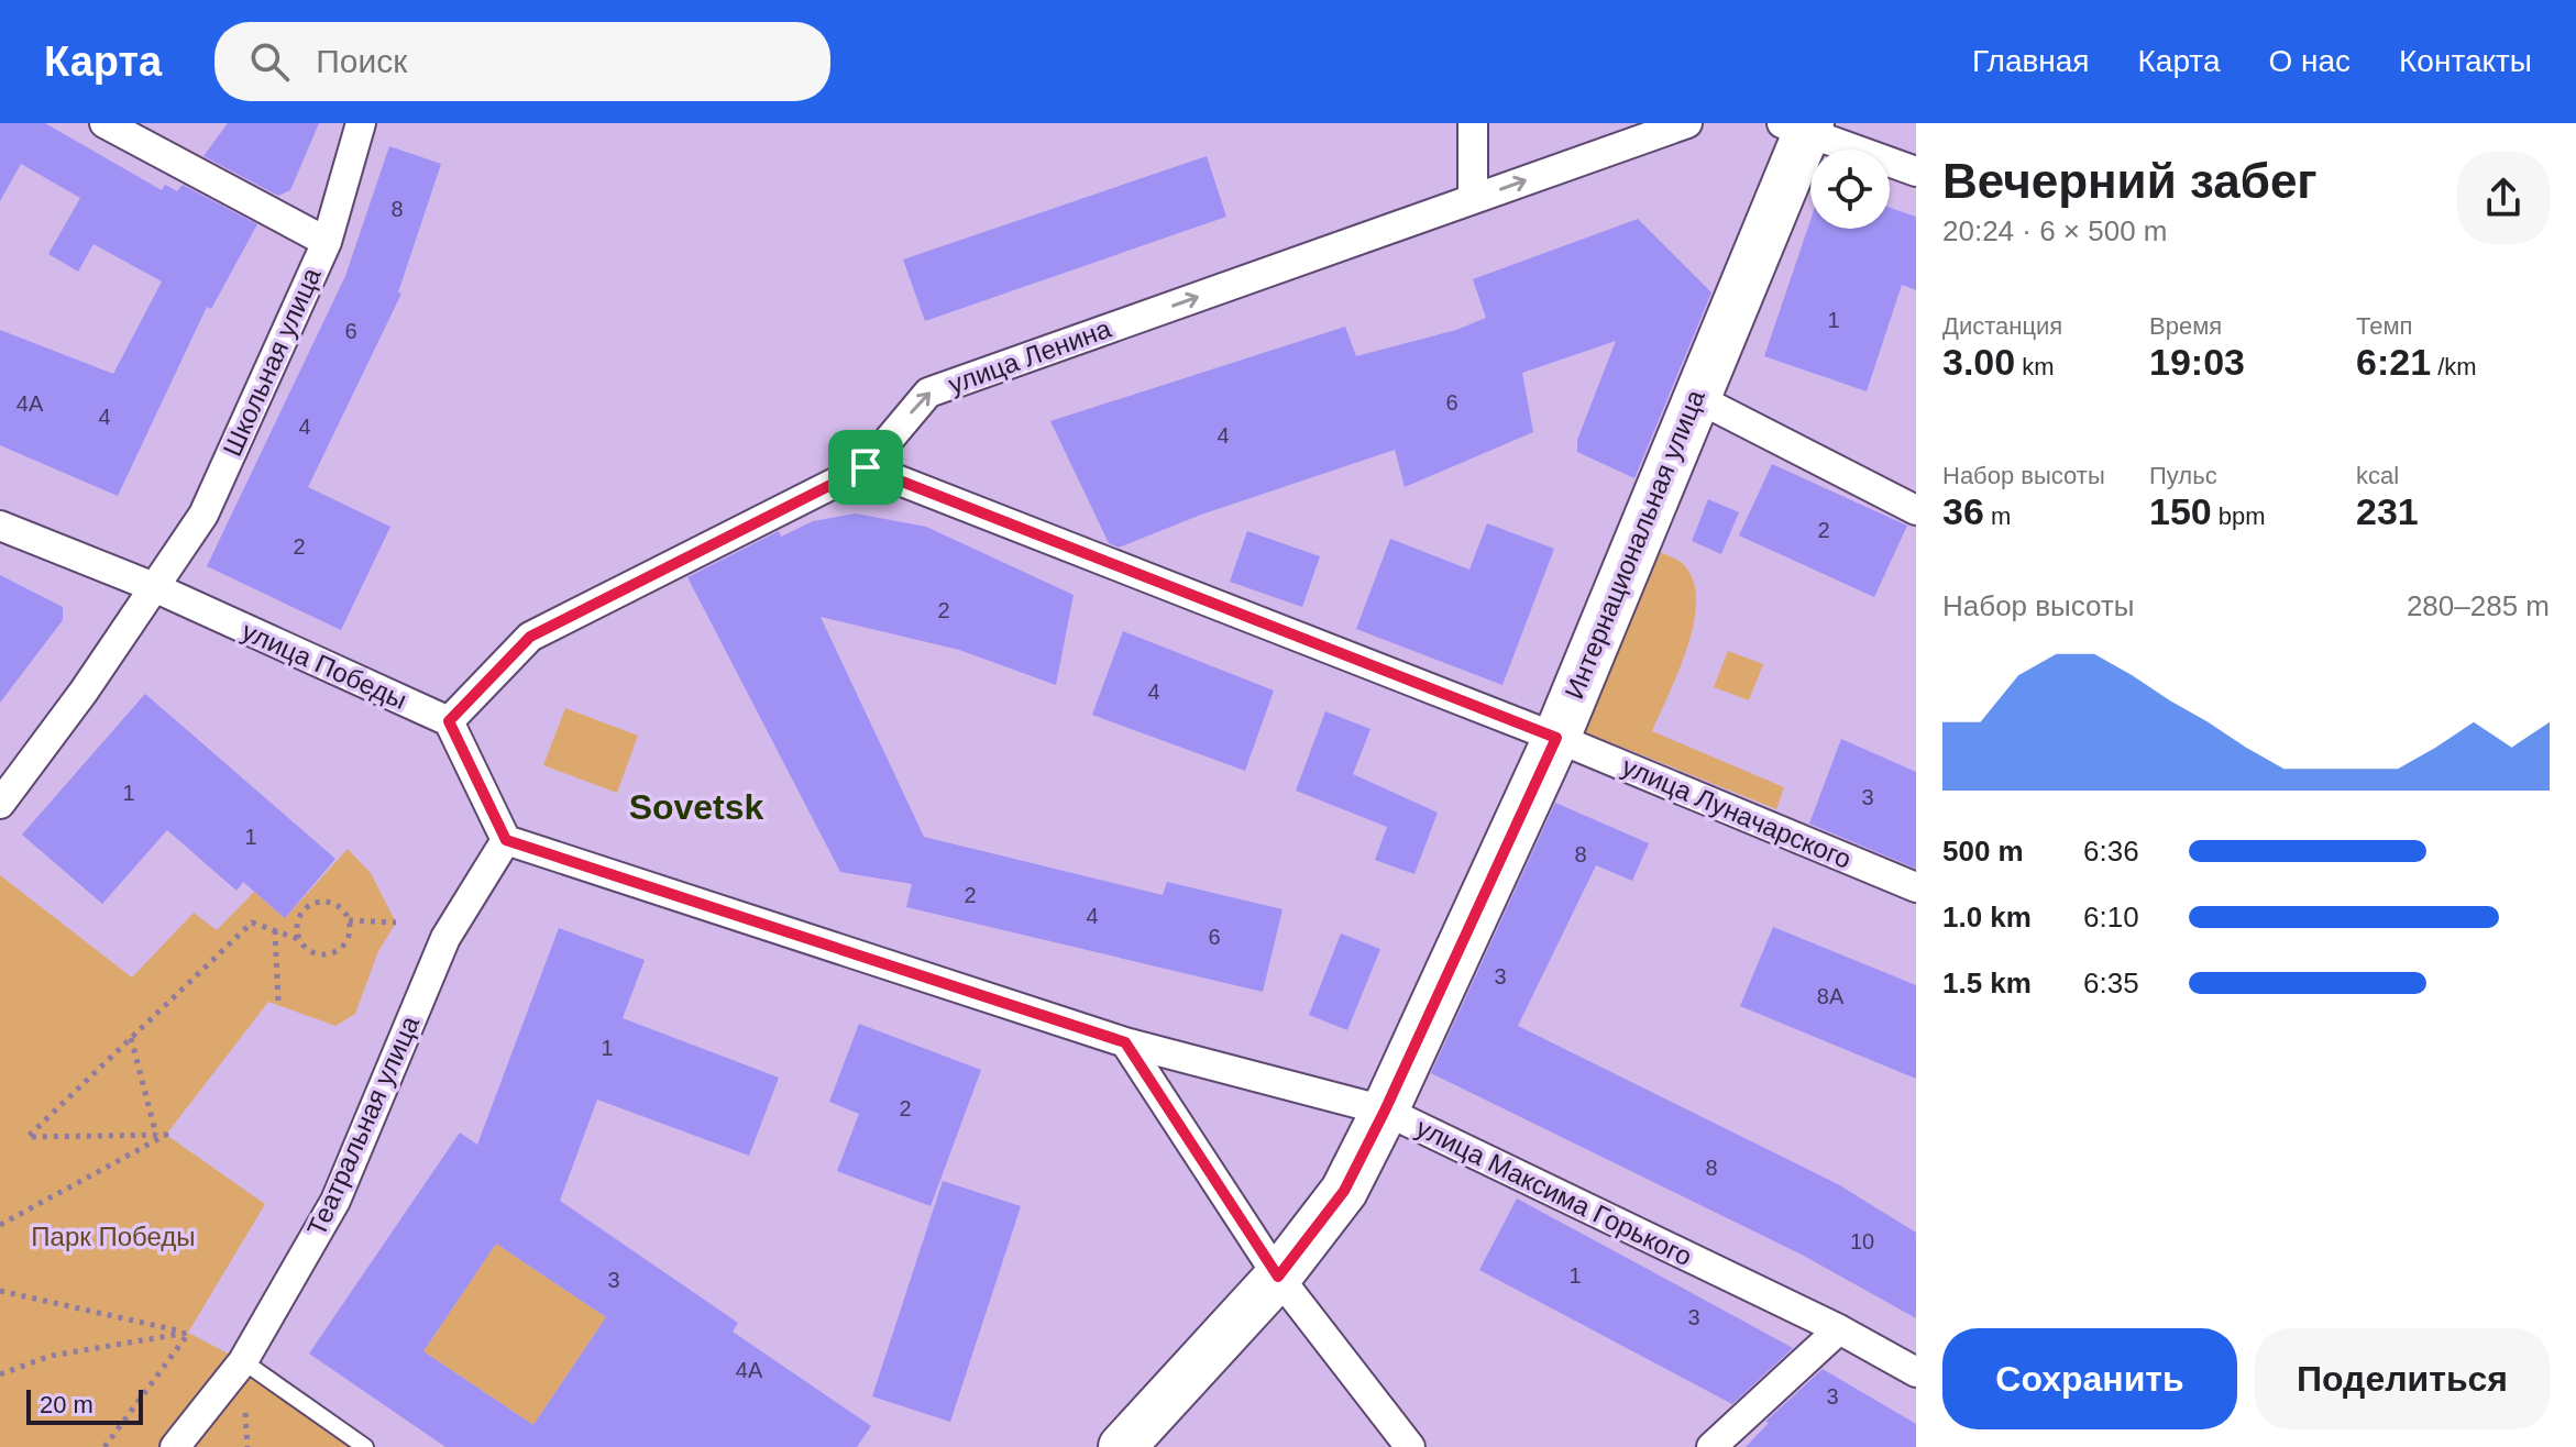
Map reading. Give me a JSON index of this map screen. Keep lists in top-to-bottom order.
{
  "streets": {
    "main road": ["Интернациональная улица"],
    "street": [
      "улица Ленина",
      "Школьная улица",
      "улица Победы",
      "улица Луначарского",
      "Театральная улица",
      "улица Максима Горького"
    ]
  },
  "crossings": [
    ["улица Ленина", "улица Победы"],
    ["улица Ленина", "улица Луначарского"],
    ["Школьная улица", "улица Победы"],
    ["Интернациональная улица", "улица Луначарского"],
    ["Интернациональная улица", "улица Максима Горького"]
  ],
  "one_way": ["улица Ленина"],
  "districts": ["Sovetsk"],
  "parks": ["Парк Победы"],
  "house_numbers": [
    "8",
    "1",
    "6",
    "6",
    "4А",
    "4",
    "4",
    "4",
    "2",
    "2",
    "2",
    "4",
    "1",
    "3",
    "1",
    "8",
    "2",
    "4",
    "6",
    "3",
    "8А",
    "1",
    "2",
    "8",
    "10",
    "1",
    "3",
    "3",
    "4А",
    "3"
  ],
  "scale_bar": "20 m",
  "page": {
    "header": "Карта",
    "search": "Поиск",
    "nav": [
      "Главная",
      "Карта",
      "О нас",
      "Контакты"
    ],
    "heading": ["Вечерний забег", "20:24 · 6 × 500 m"],
    "stats": [
      ["Дистанция", "3.00 km"],
      ["Время", "19:03"],
      ["Темп", "6:21 /km"],
      ["Набор высоты", "36 m"],
      ["Пульс", "150 bpm"],
      ["kcal", "231"]
    ],
    "chart": ["Набор высоты", "280–285 m"],
    "list": [
      {
        "name": "500 m",
        "note": "6:36"
      },
      {
        "name": "1.0 km",
        "note": "6:10"
      },
      {
        "name": "1.5 km",
        "note": "6:35"
      }
    ],
    "buttons": ["Сохранить", "Поделиться"],
    "scale": "20 m"
  }
}
